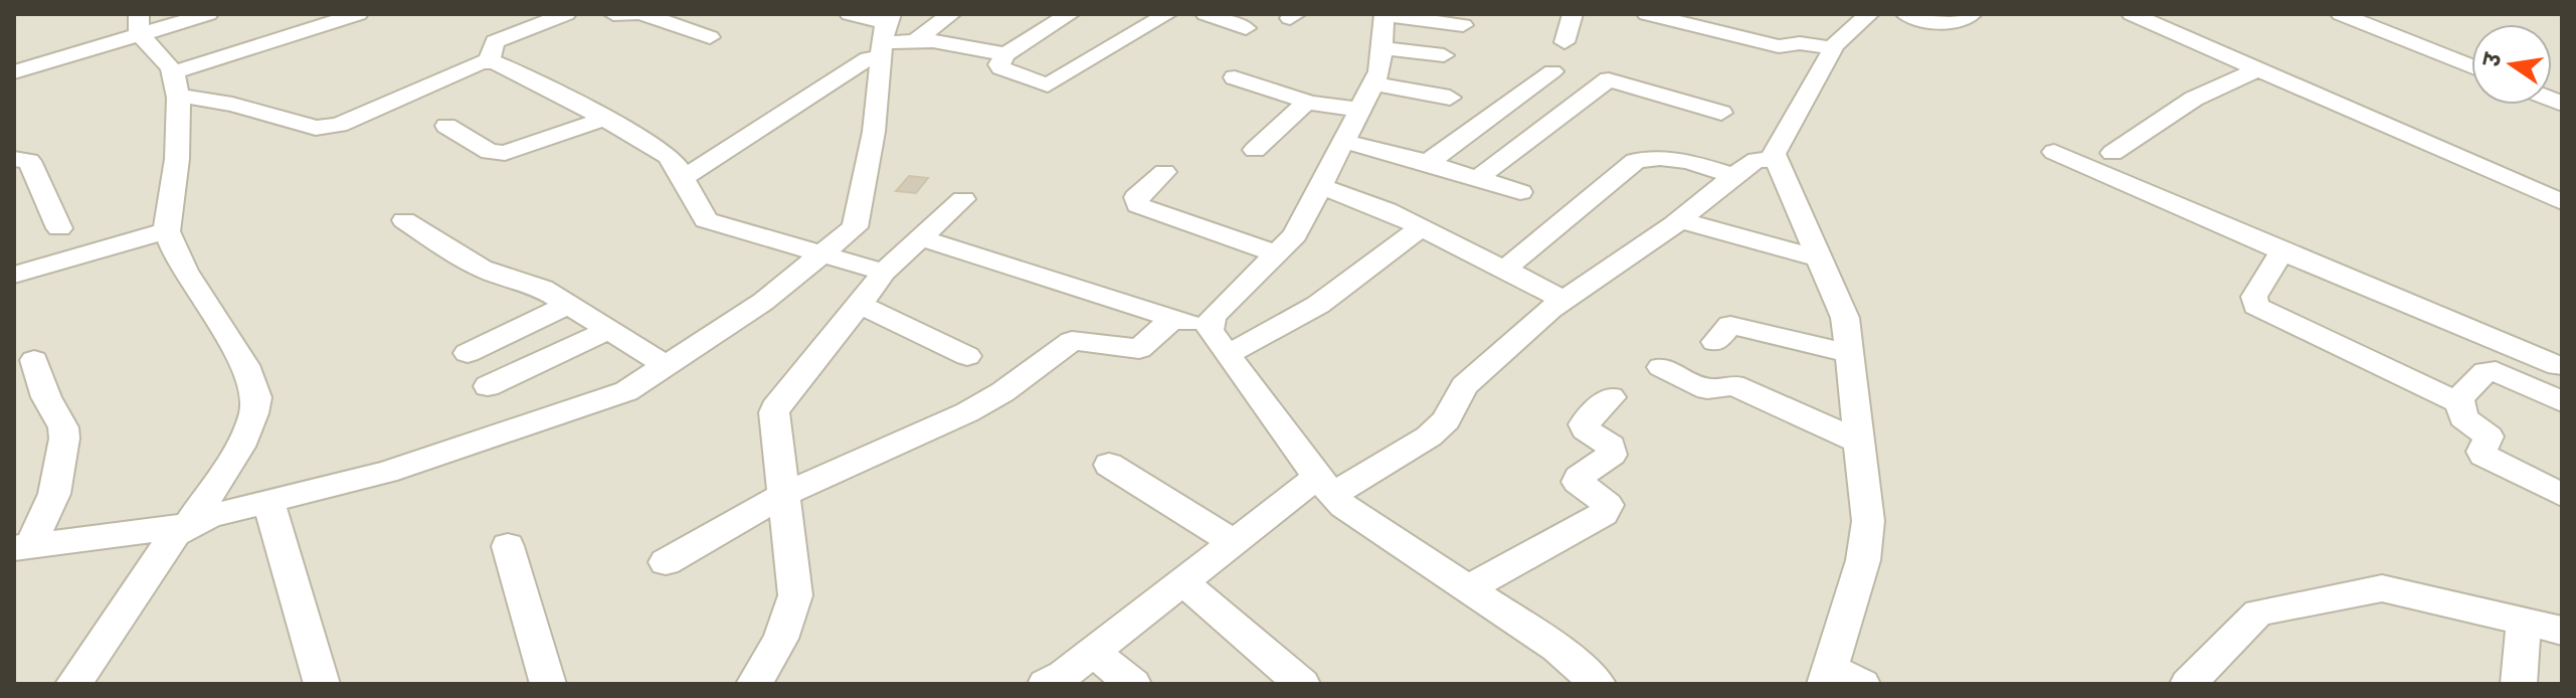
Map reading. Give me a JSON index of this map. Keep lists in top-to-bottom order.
{
  "north": "left"
}
